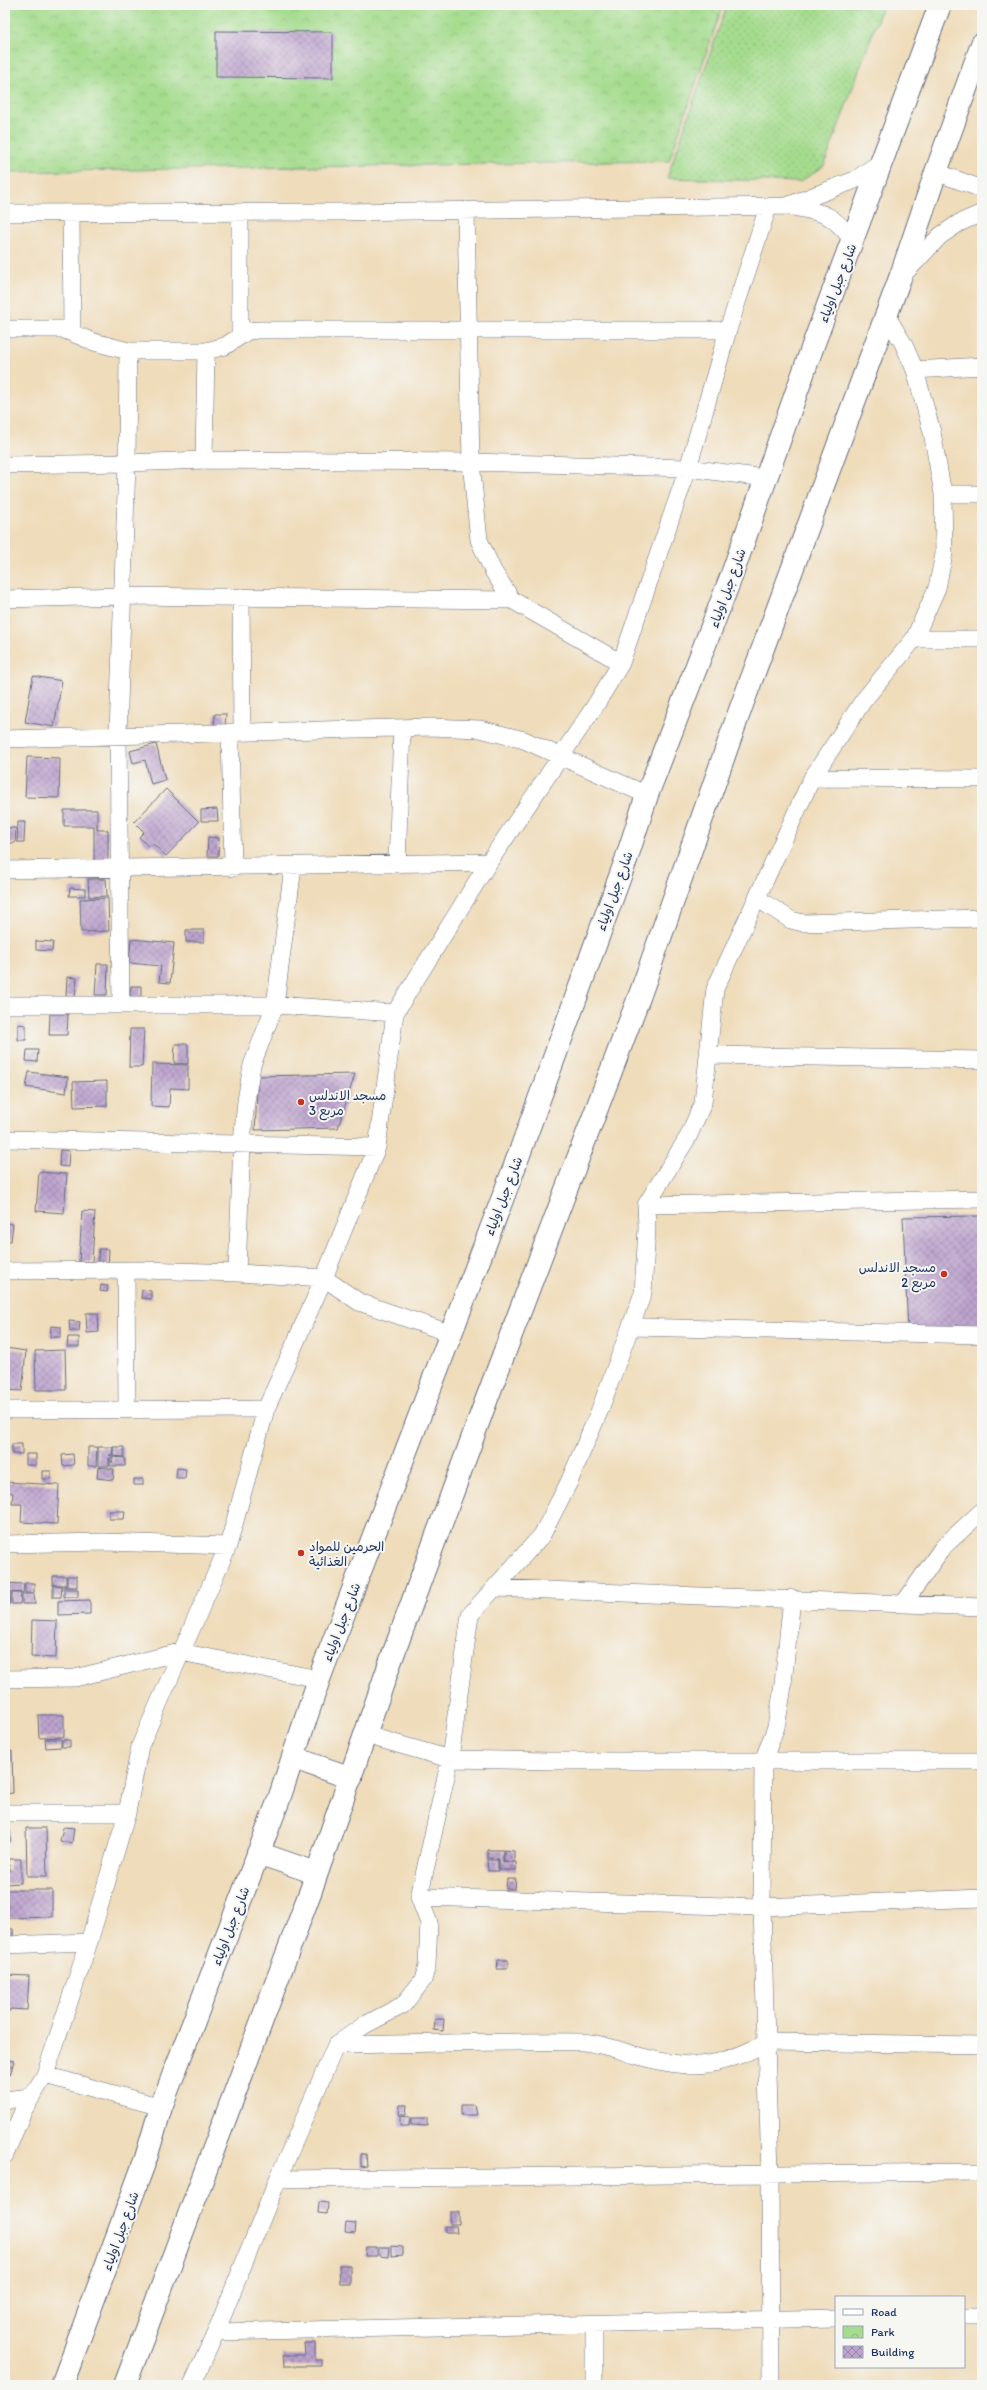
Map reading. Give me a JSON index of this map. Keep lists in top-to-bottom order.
{
  "streets": {
    "highway": ["شارع جبل اولياء"]
  },
  "places": ["مسجد الاندلس مربع 3", "مسجد الاندلس مربع 2", "الحرمين للمواد الغذائية"],
  "legend": ["Road", "Park", "Building"]
}
